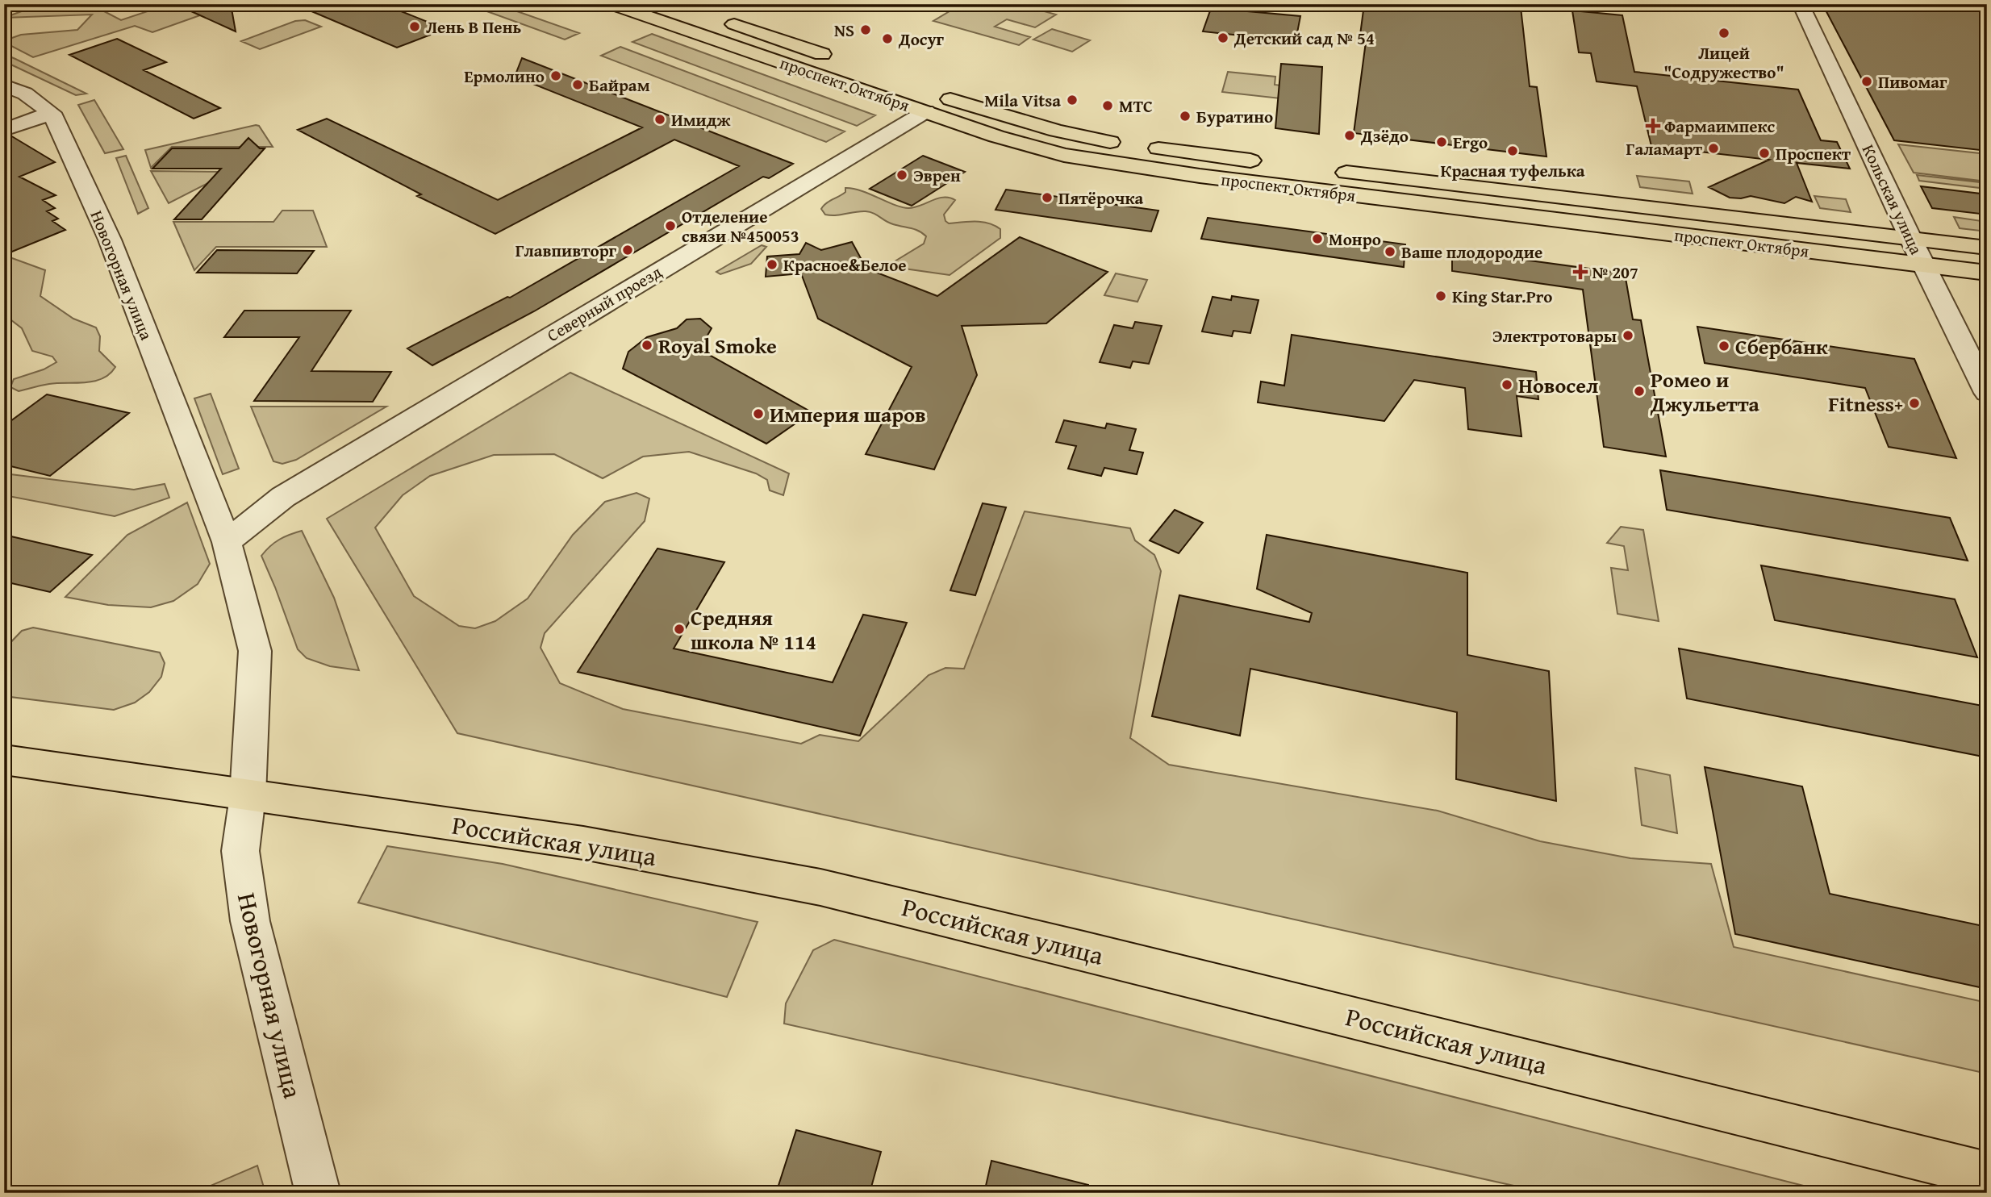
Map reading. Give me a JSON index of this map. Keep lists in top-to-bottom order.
{
  "streets": {
    "main road": ["проспект Октября", "Российская улица"],
    "street": ["Кольская улица", "Новогорная улица", "Северный проезд"]
  },
  "crossings": [
    ["проспект Октября", "Кольская улица"],
    ["проспект Октября", "Северный проезд"],
    ["Новогорная улица", "Северный проезд"],
    ["Новогорная улица", "Российская улица"]
  ],
  "places": {
    "other": [
      "Лень В Пень",
      "NS",
      "Лицей \"Содружество\"",
      "Детский сад № 54",
      "Досуг",
      "Ермолино",
      "Пивомаг",
      "Байрам",
      "Mila Vitsa",
      "МТС",
      "Буратино",
      "Имидж",
      "Дзёдо",
      "Ergo",
      "Галамарт",
      "Красная туфелька",
      "Проспект",
      "Эврен",
      "Пятёрочка",
      "Отделение связи №450053",
      "Монро",
      "Главпивторг",
      "Ваше плодородие",
      "Красное&Белое",
      "King Star.Pro",
      "Электротовары",
      "Royal Smoke",
      "Сбербанк",
      "Новосел",
      "Ромео и Джульетта",
      "Fitness+",
      "Империя шаров",
      "Средняя школа № 114"
    ],
    "health": ["Фармаимпекс", "№ 207"]
  }
}
